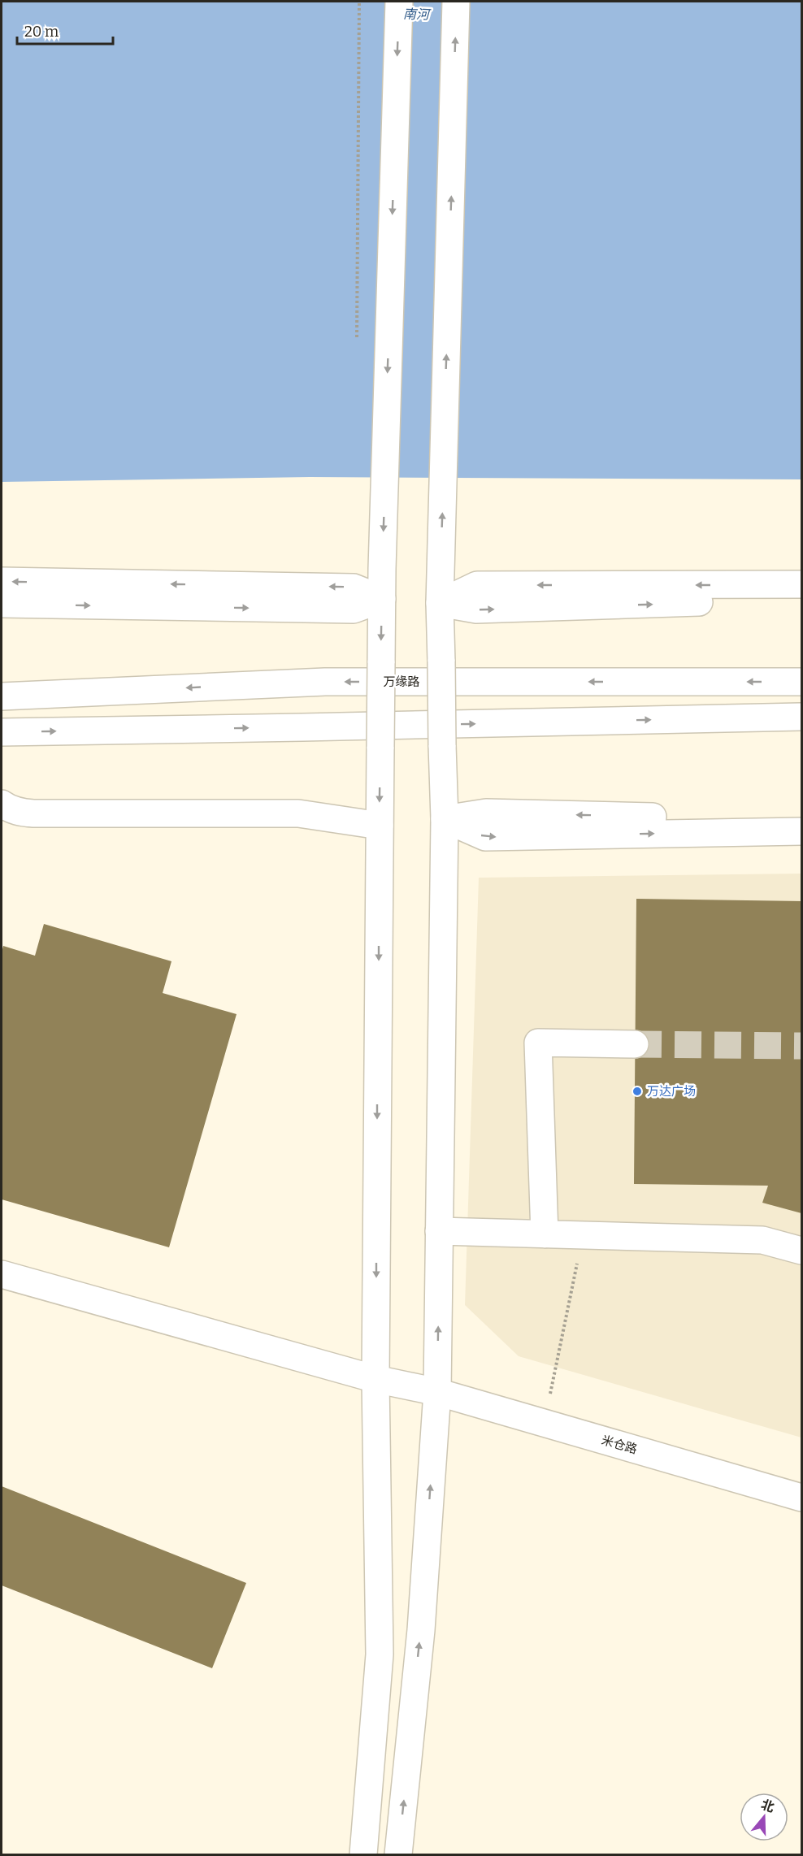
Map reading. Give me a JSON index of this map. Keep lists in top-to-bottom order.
{
  "streets": {
    "main road": ["万缘路", "米仓路"]
  },
  "water": ["南河"],
  "places": ["万达广场"],
  "scale_bar": "20 m",
  "north": "top"
}
